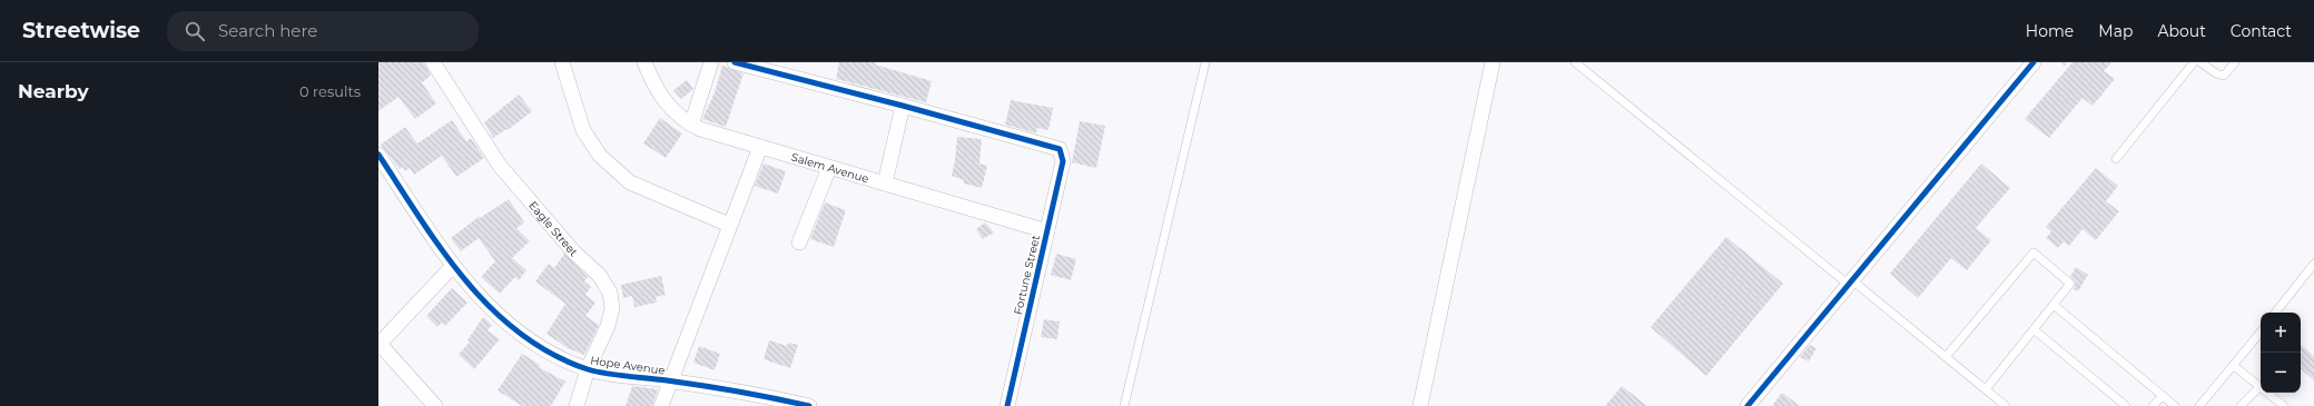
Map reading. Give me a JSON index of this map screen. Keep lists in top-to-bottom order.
{
  "streets": {
    "street": [
      "Salem Avenue",
      "Eagle Street",
      "Fortune Street",
      "Hope Avenue"
    ]
  },
  "crossings": [
    ["Salem Avenue", "Fortune Street"],
    ["Eagle Street", "Hope Avenue"]
  ],
  "page": {
    "header": "Streetwise",
    "search": "Search here",
    "nav": [
      "Home",
      "Map",
      "About",
      "Contact"
    ],
    "heading": ["Nearby", "0 results"],
    "map_buttons": ["+", "−"]
  }
}
